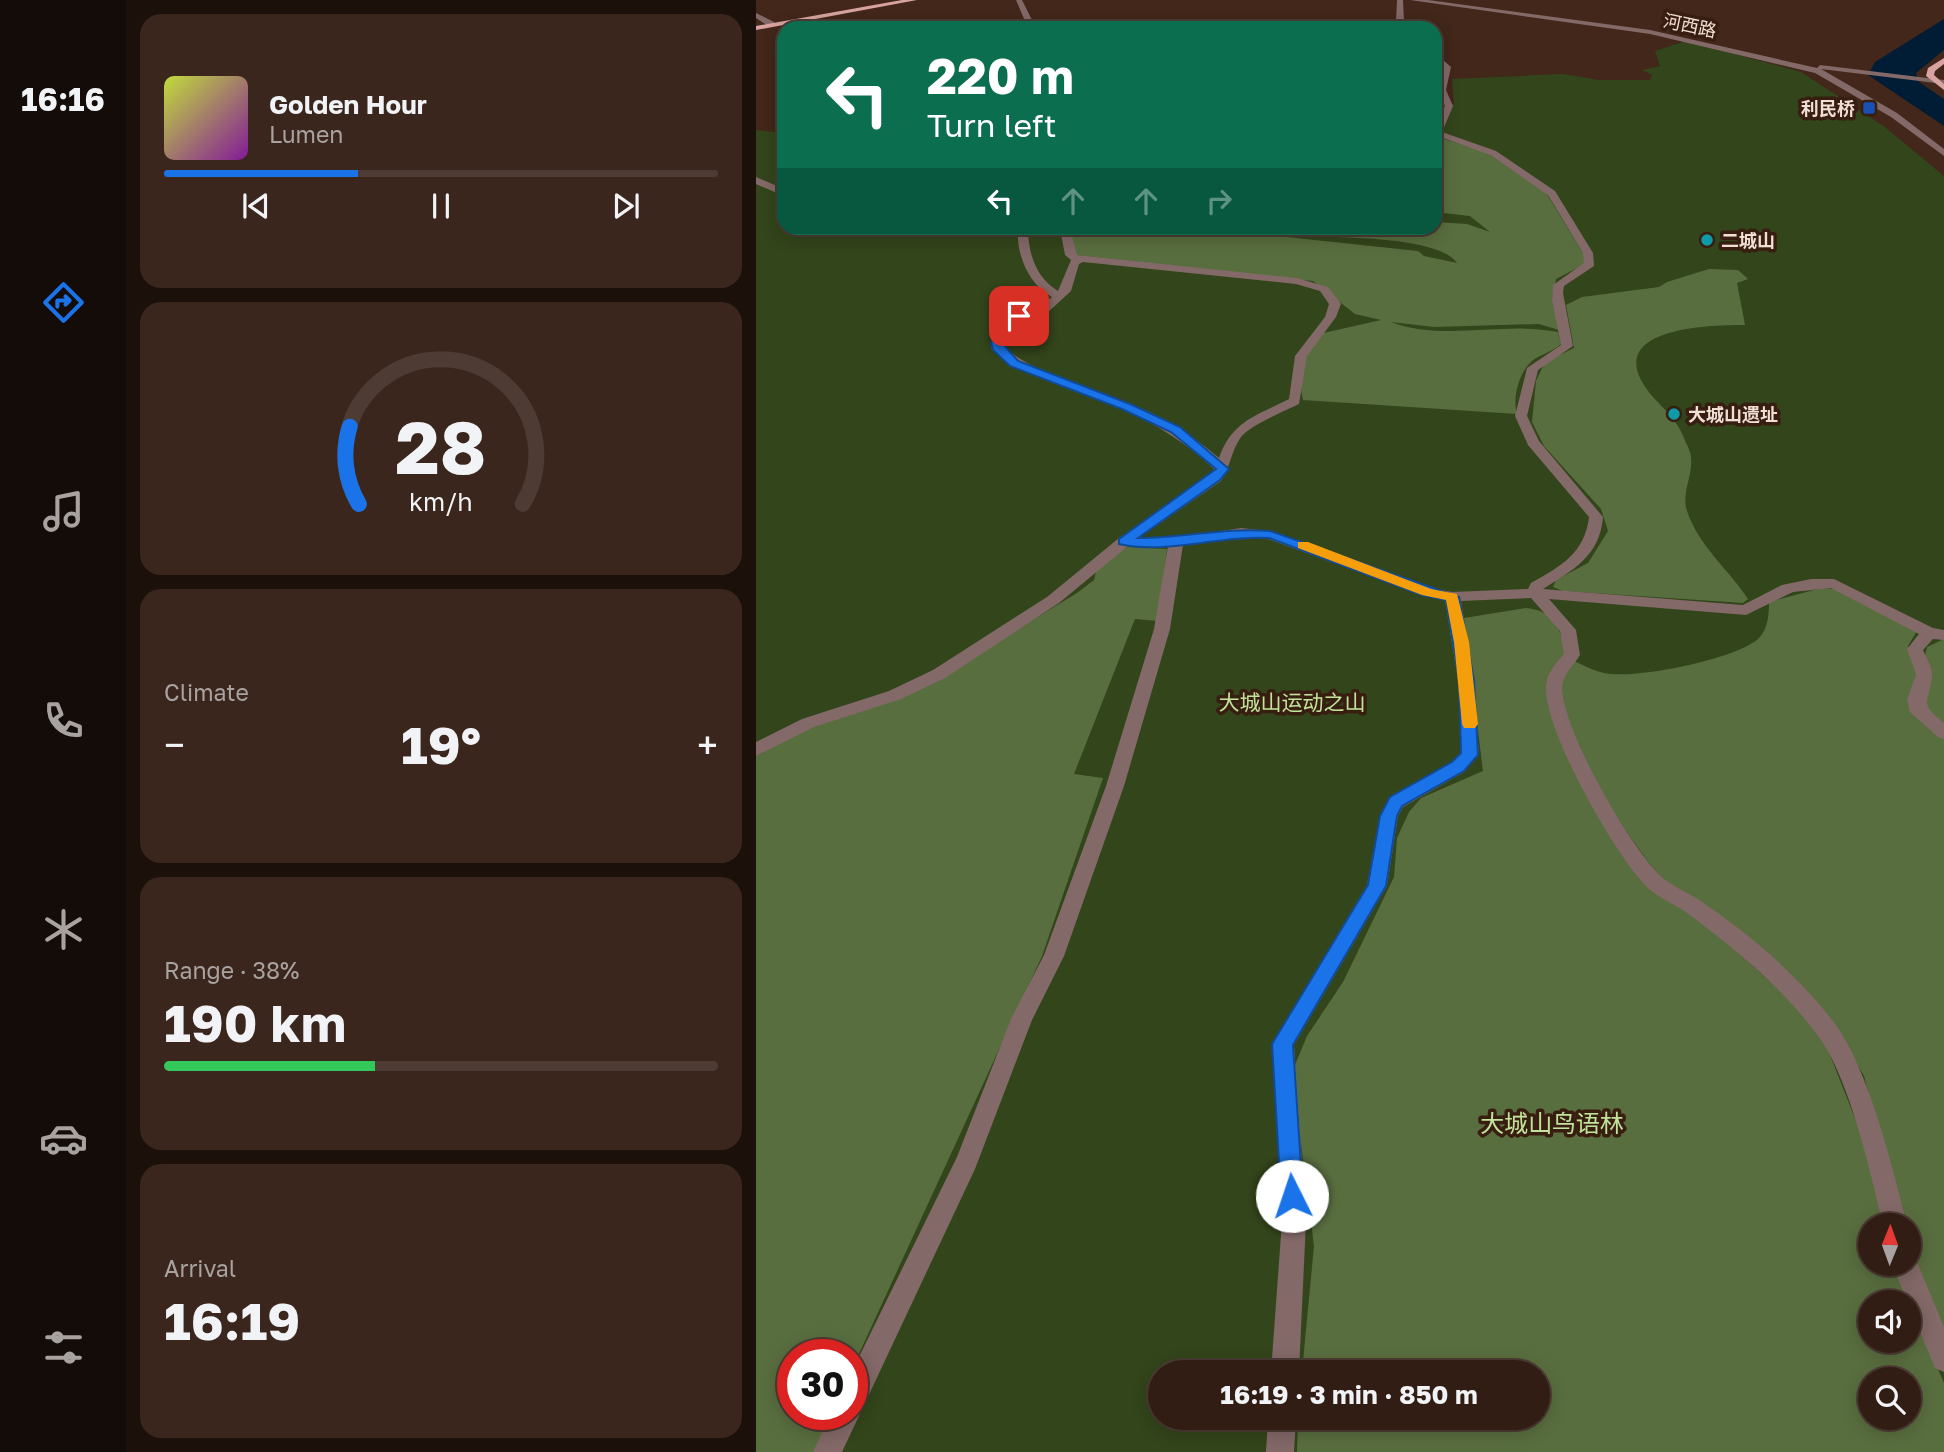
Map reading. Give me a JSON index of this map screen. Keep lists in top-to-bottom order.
{
  "streets": {
    "street": ["河西路"]
  },
  "parks": ["大城山运动之山", "大城山鸟语林"],
  "places": {
    "transit": ["利民桥"],
    "other": ["二城山", "大城山遗址"]
  },
  "north": "top",
  "page": {
    "tabs": "16:16",
    "turn": ["220 m", "Turn left"],
    "song": ["Golden Hour", "Lumen"],
    "tile": [
      "Climate",
      ["Range · 38%", "190 km"],
      ["Arrival", "16:19"]
    ],
    "heat": ["−", "19°", "+"],
    "limit": "30",
    "trip": "16:19 · 3 min · 850 m",
    "gauge": ["28", "km/h"]
  }
}
